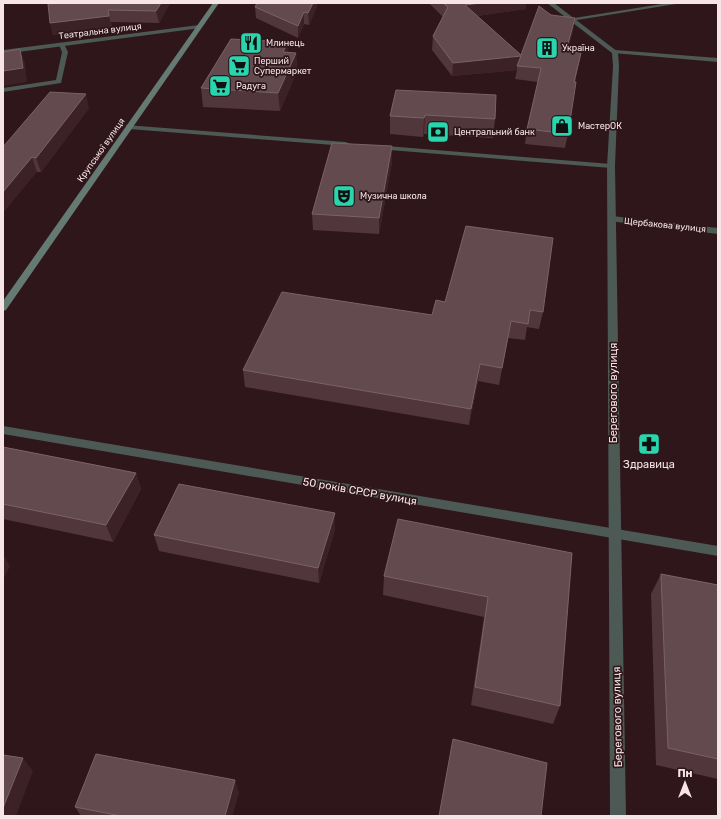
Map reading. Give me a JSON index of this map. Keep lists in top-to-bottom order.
{
  "streets": {
    "main road": ["Крупської вулиця"],
    "street": [
      "Театральна вулиця",
      "Щербакова вулиця",
      "Берегового вулиця",
      "50 років СРСР вулиця"
    ]
  },
  "crossings": [
    ["Театральна вулиця", "Крупської вулиця"],
    ["Щербакова вулиця", "Берегового вулиця"],
    ["Берегового вулиця", "50 років СРСР вулиця"]
  ],
  "places": {
    "restaurant": ["Млинець"],
    "building": ["Україна"],
    "supermarket": ["Перший Супермаркет", "Радуга"],
    "shop": ["МастерОК"],
    "bank": ["Центральний банк"],
    "theatre": ["Музична школа"],
    "pharmacy": ["Здравица"]
  },
  "north": "top"
}
